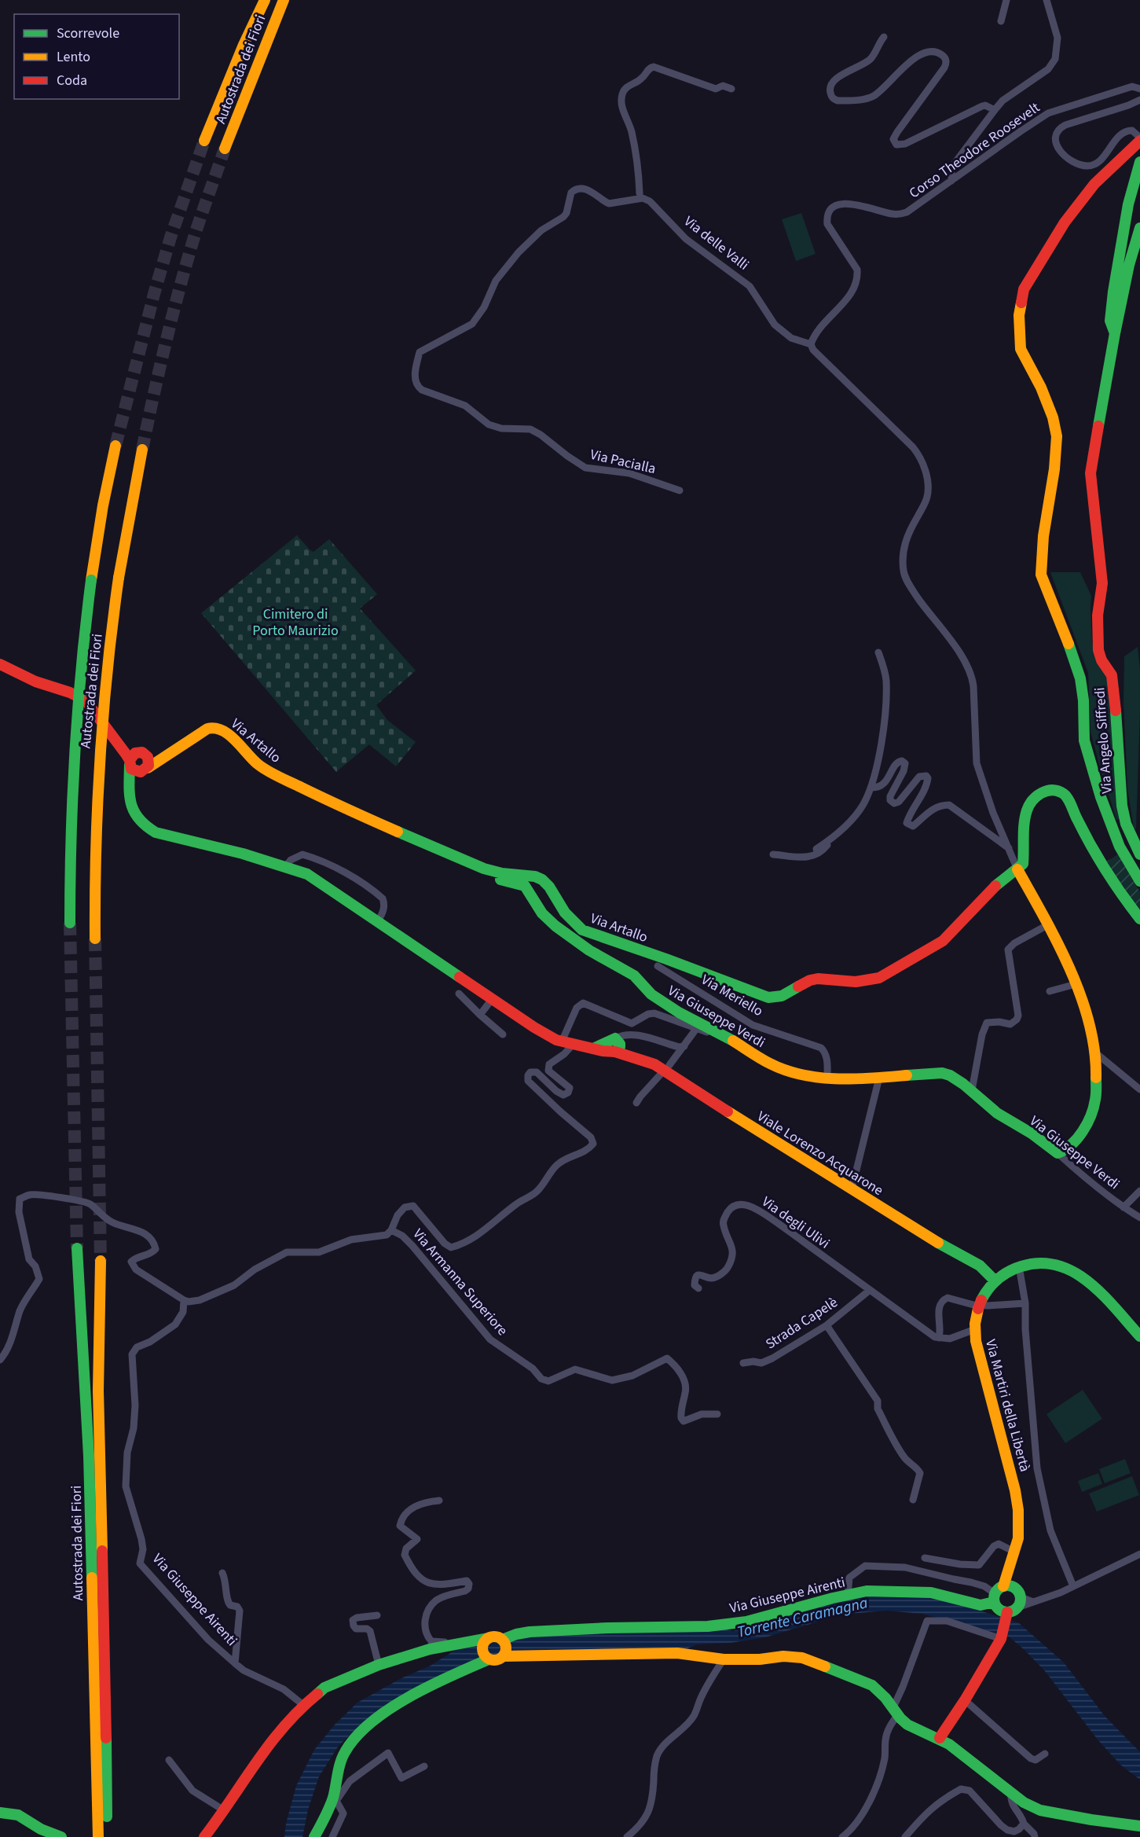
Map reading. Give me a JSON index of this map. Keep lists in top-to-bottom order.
{
  "streets": {
    "main road": [
      "Autostrada dei Fiori",
      "Via Artallo",
      "Via Angelo Siffredi",
      "Via Giuseppe Verdi",
      "Viale Lorenzo Acquarone",
      "Via Martiri della Libertà",
      "Via Giuseppe Airenti"
    ],
    "street": [
      "Corso Theodore Roosevelt",
      "Via delle Valli",
      "Via Pacialla",
      "Via Meriello",
      "Via degli Ulivi",
      "Via Armanna Superiore",
      "Strada Capelè"
    ]
  },
  "crossings": [
    ["Corso Theodore Roosevelt", "Via delle Valli"],
    ["Via delle Valli", "Via Pacialla"],
    ["Via Artallo", "Via Giuseppe Verdi"],
    ["Via Meriello", "Via Giuseppe Verdi"],
    ["Viale Lorenzo Acquarone", "Via Martiri della Libertà"],
    ["Via degli Ulivi", "Strada Capelè"],
    ["Via Martiri della Libertà", "Via Giuseppe Airenti"]
  ],
  "water": ["Torrente Caramagna"],
  "parks": ["Cimitero di Porto Maurizio"],
  "legend": ["Scorrevole", "Lento", "Coda"]
}
